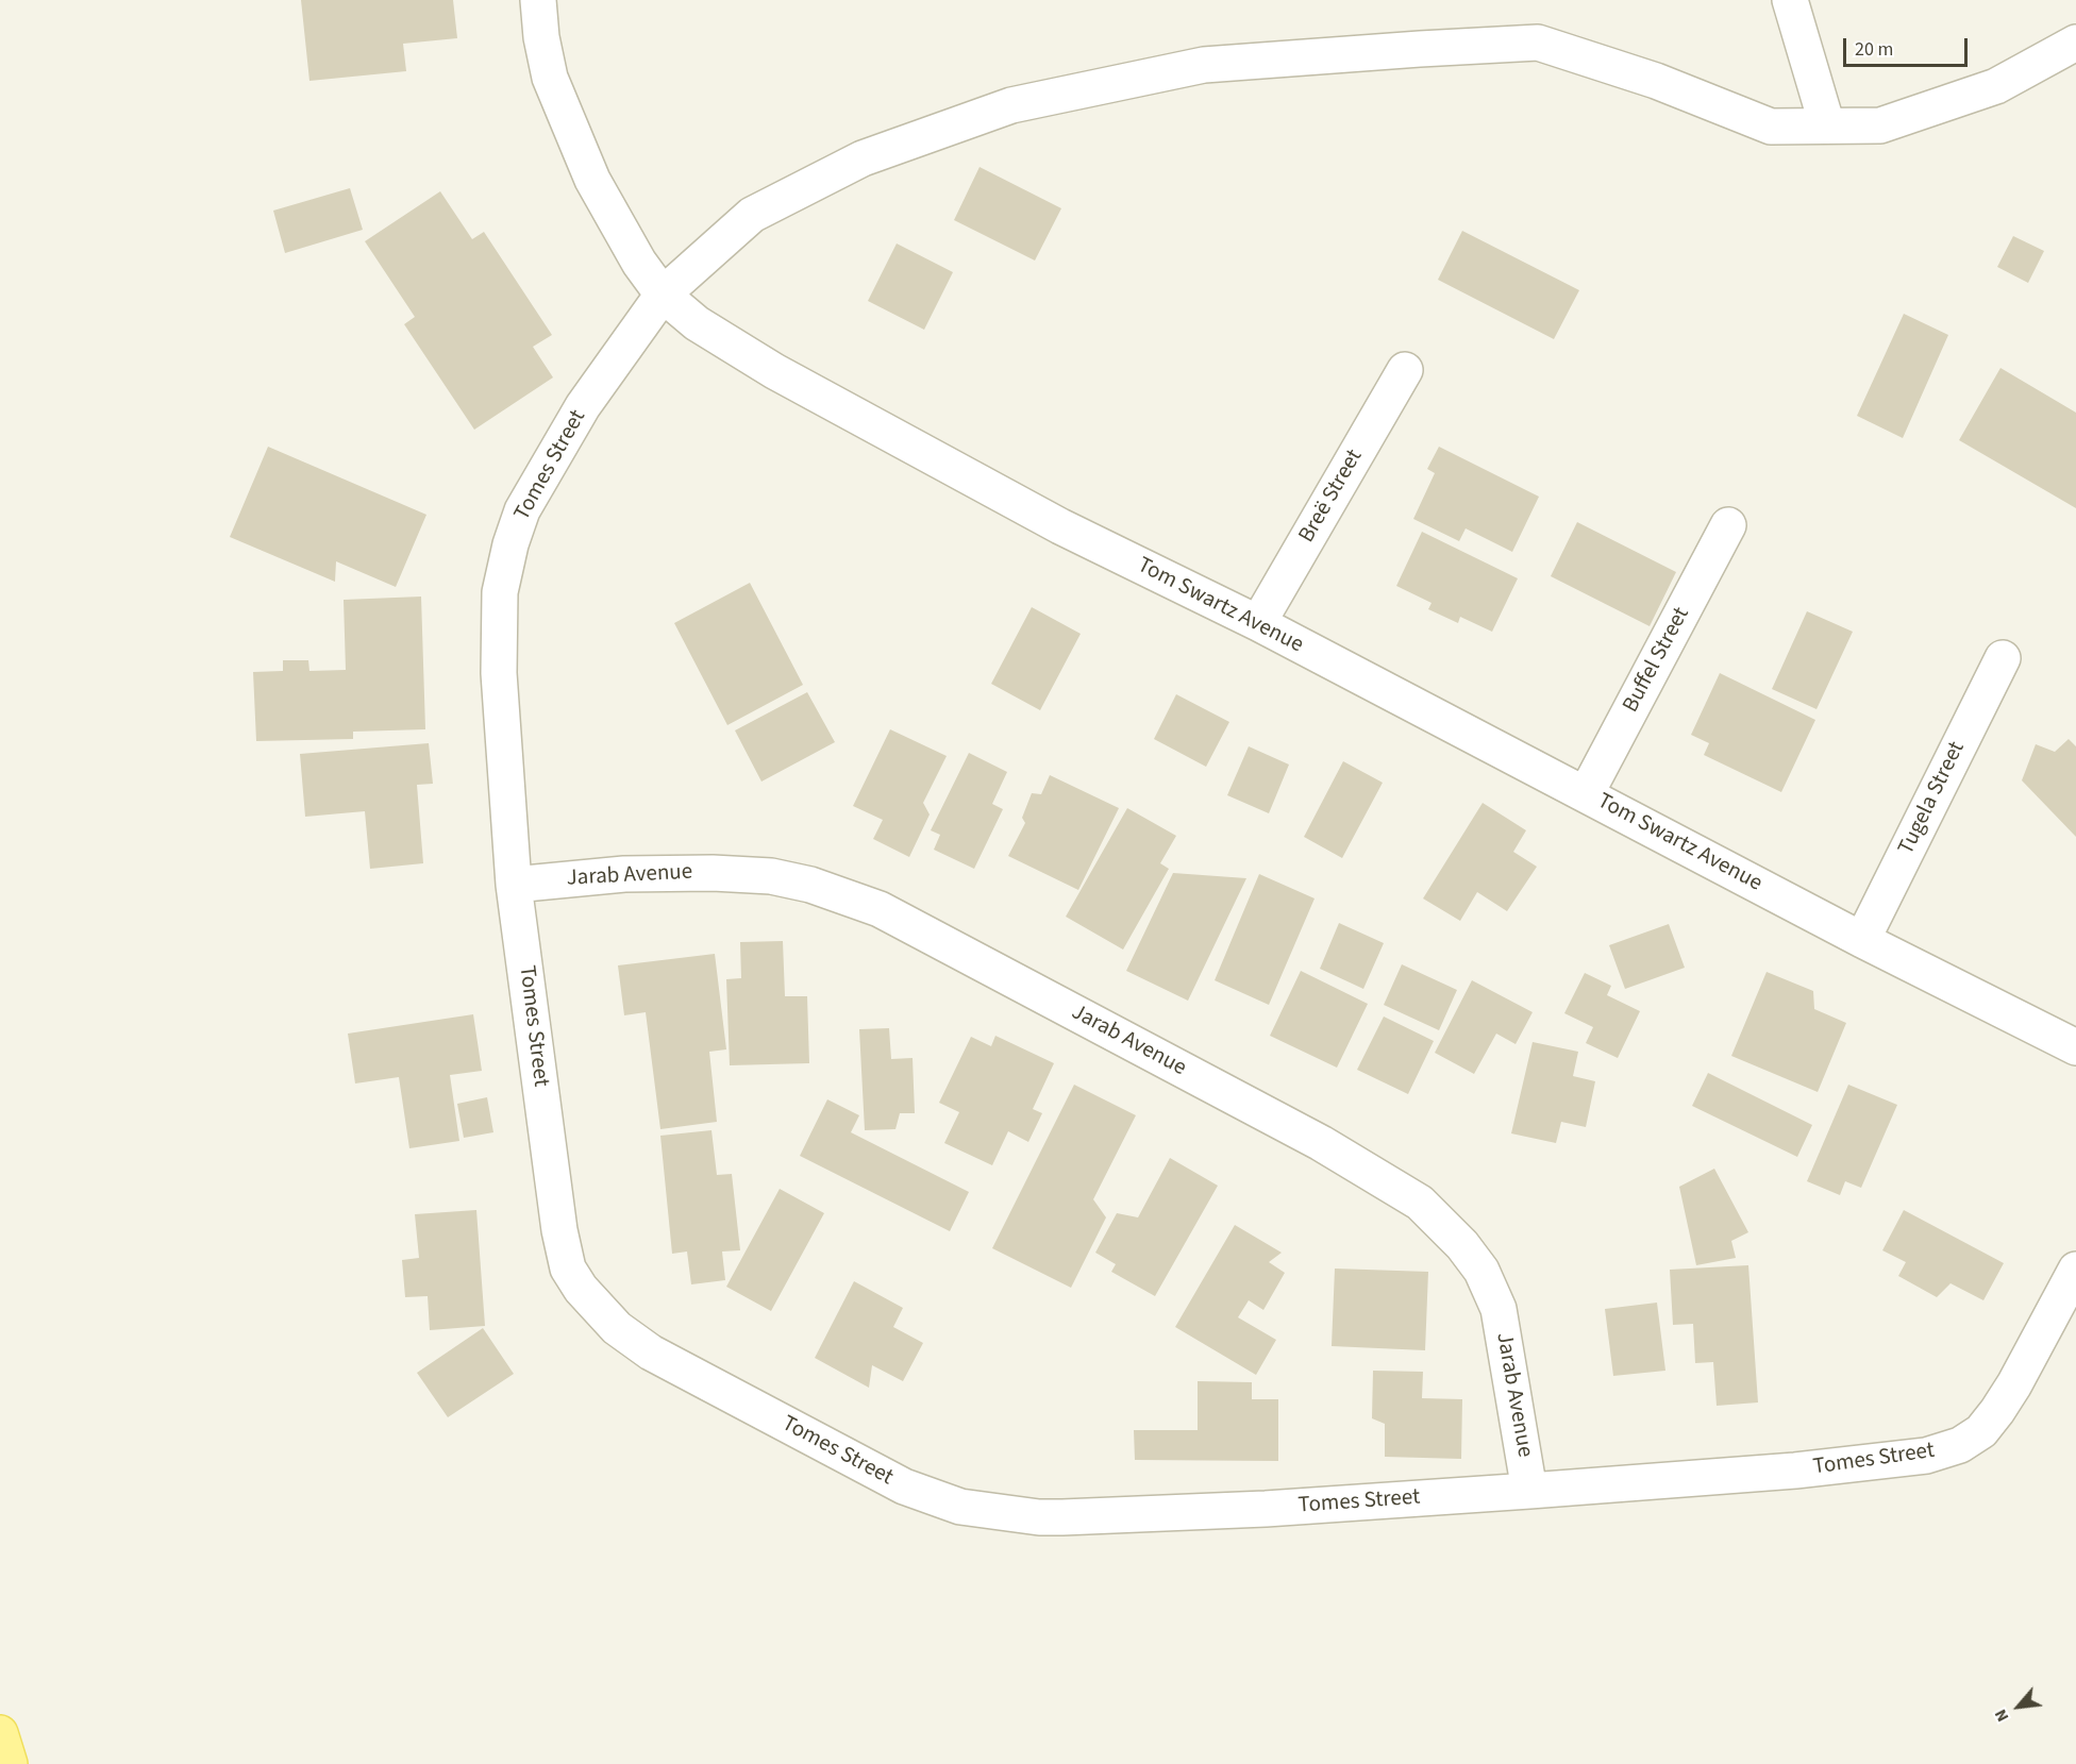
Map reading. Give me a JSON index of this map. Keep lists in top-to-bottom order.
{
  "streets": {
    "street": [
      "Tomes Street",
      "Breë Street",
      "Tom Swartz Avenue",
      "Buffel Street",
      "Tugela Street",
      "Jarab Avenue"
    ]
  },
  "crossings": [
    ["Tomes Street", "Tom Swartz Avenue"],
    ["Tomes Street", "Jarab Avenue"],
    ["Breë Street", "Tom Swartz Avenue"],
    ["Tom Swartz Avenue", "Buffel Street"],
    ["Tom Swartz Avenue", "Tugela Street"]
  ],
  "scale_bar": "20 m",
  "north": "bottom left"
}
